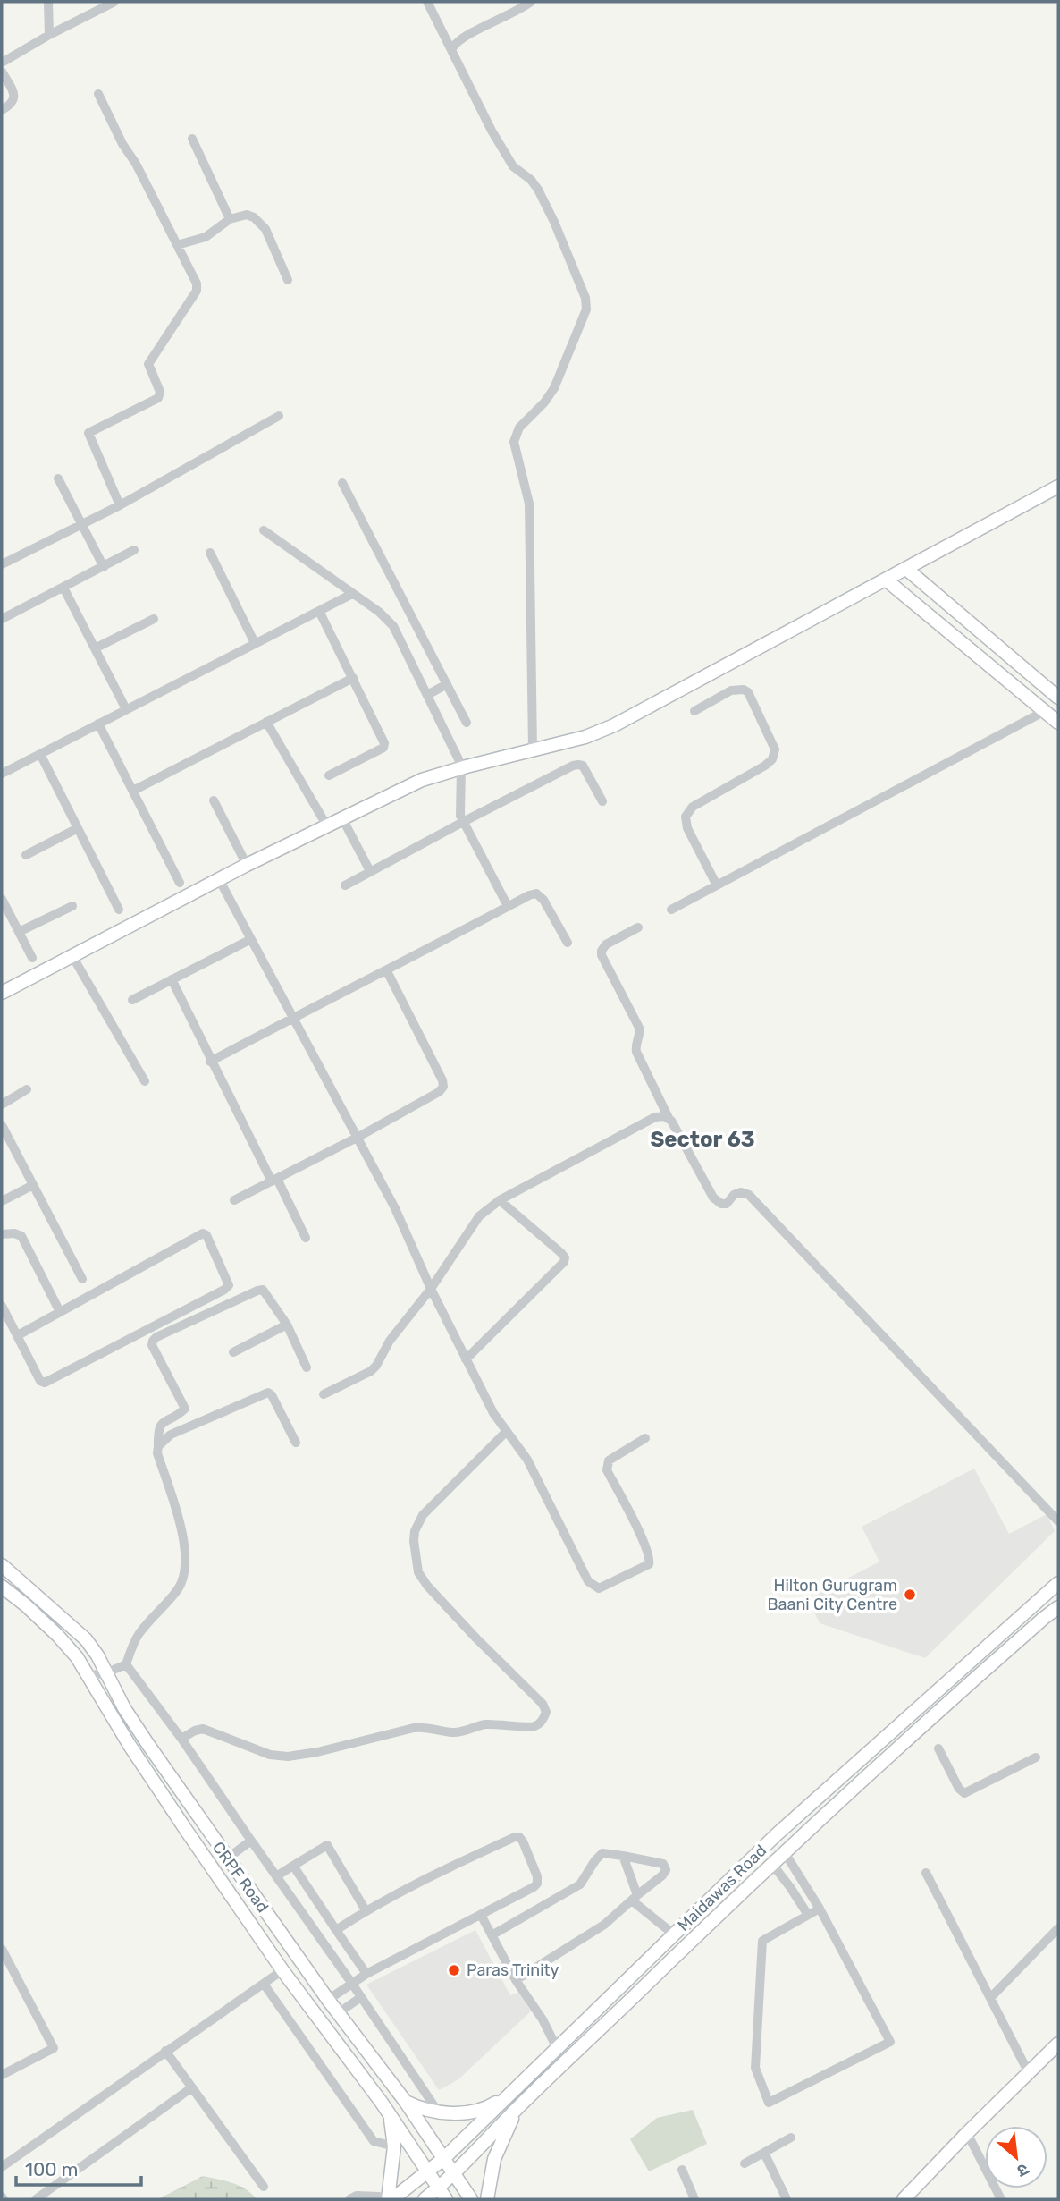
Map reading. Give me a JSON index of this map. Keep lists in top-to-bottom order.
{
  "streets": {
    "street": ["CRPF Road", "Maidawas Road"]
  },
  "crossings": [
    ["CRPF Road", "Maidawas Road"]
  ],
  "districts": ["Sector 63"],
  "places": ["Hilton Gurugram Baani City Centre", "Paras Trinity"],
  "scale_bar": "100 m",
  "north": "bottom right"
}
